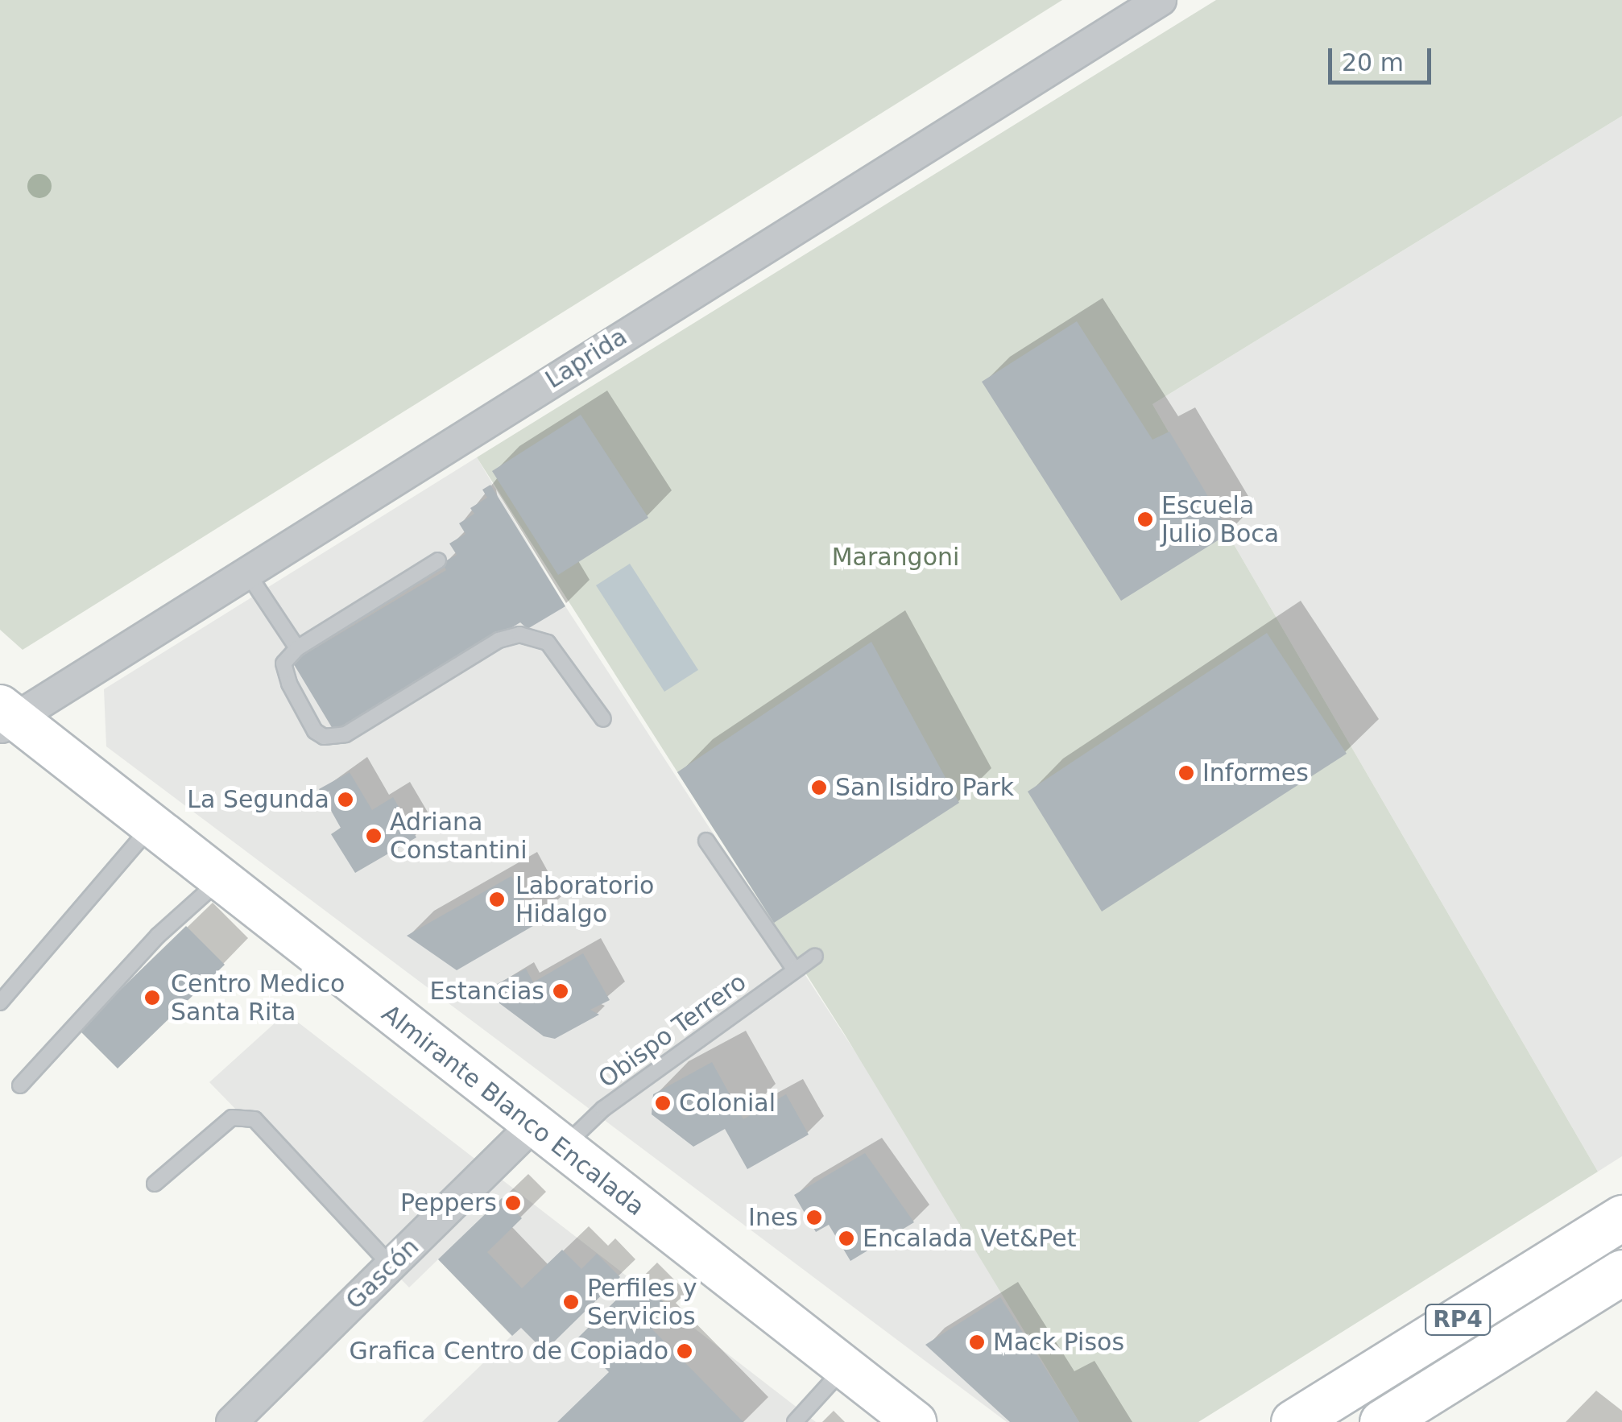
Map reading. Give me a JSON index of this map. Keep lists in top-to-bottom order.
{
  "streets": {
    "main road": ["Almirante Blanco Encalada", "RP4"],
    "street": ["Laprida", "Gascón"],
    "lane": ["Obispo Terrero"]
  },
  "crossings": [
    ["Laprida", "Almirante Blanco Encalada"],
    ["Obispo Terrero", "Almirante Blanco Encalada"],
    ["Obispo Terrero", "Gascón"],
    ["Almirante Blanco Encalada", "Gascón"]
  ],
  "parks": ["Marangoni"],
  "places": [
    "Escuela Julio Boca",
    "Informes",
    "San Isidro Park",
    "La Segunda",
    "Adriana Constantini",
    "Laboratorio Hidalgo",
    "Estancias",
    "Centro Medico Santa Rita",
    "Colonial",
    "Peppers",
    "Ines",
    "Encalada Vet&Pet",
    "Perfiles y Servicios",
    "Mack Pisos",
    "Grafica Centro de Copiado"
  ],
  "scale_bar": "20 m"
}
